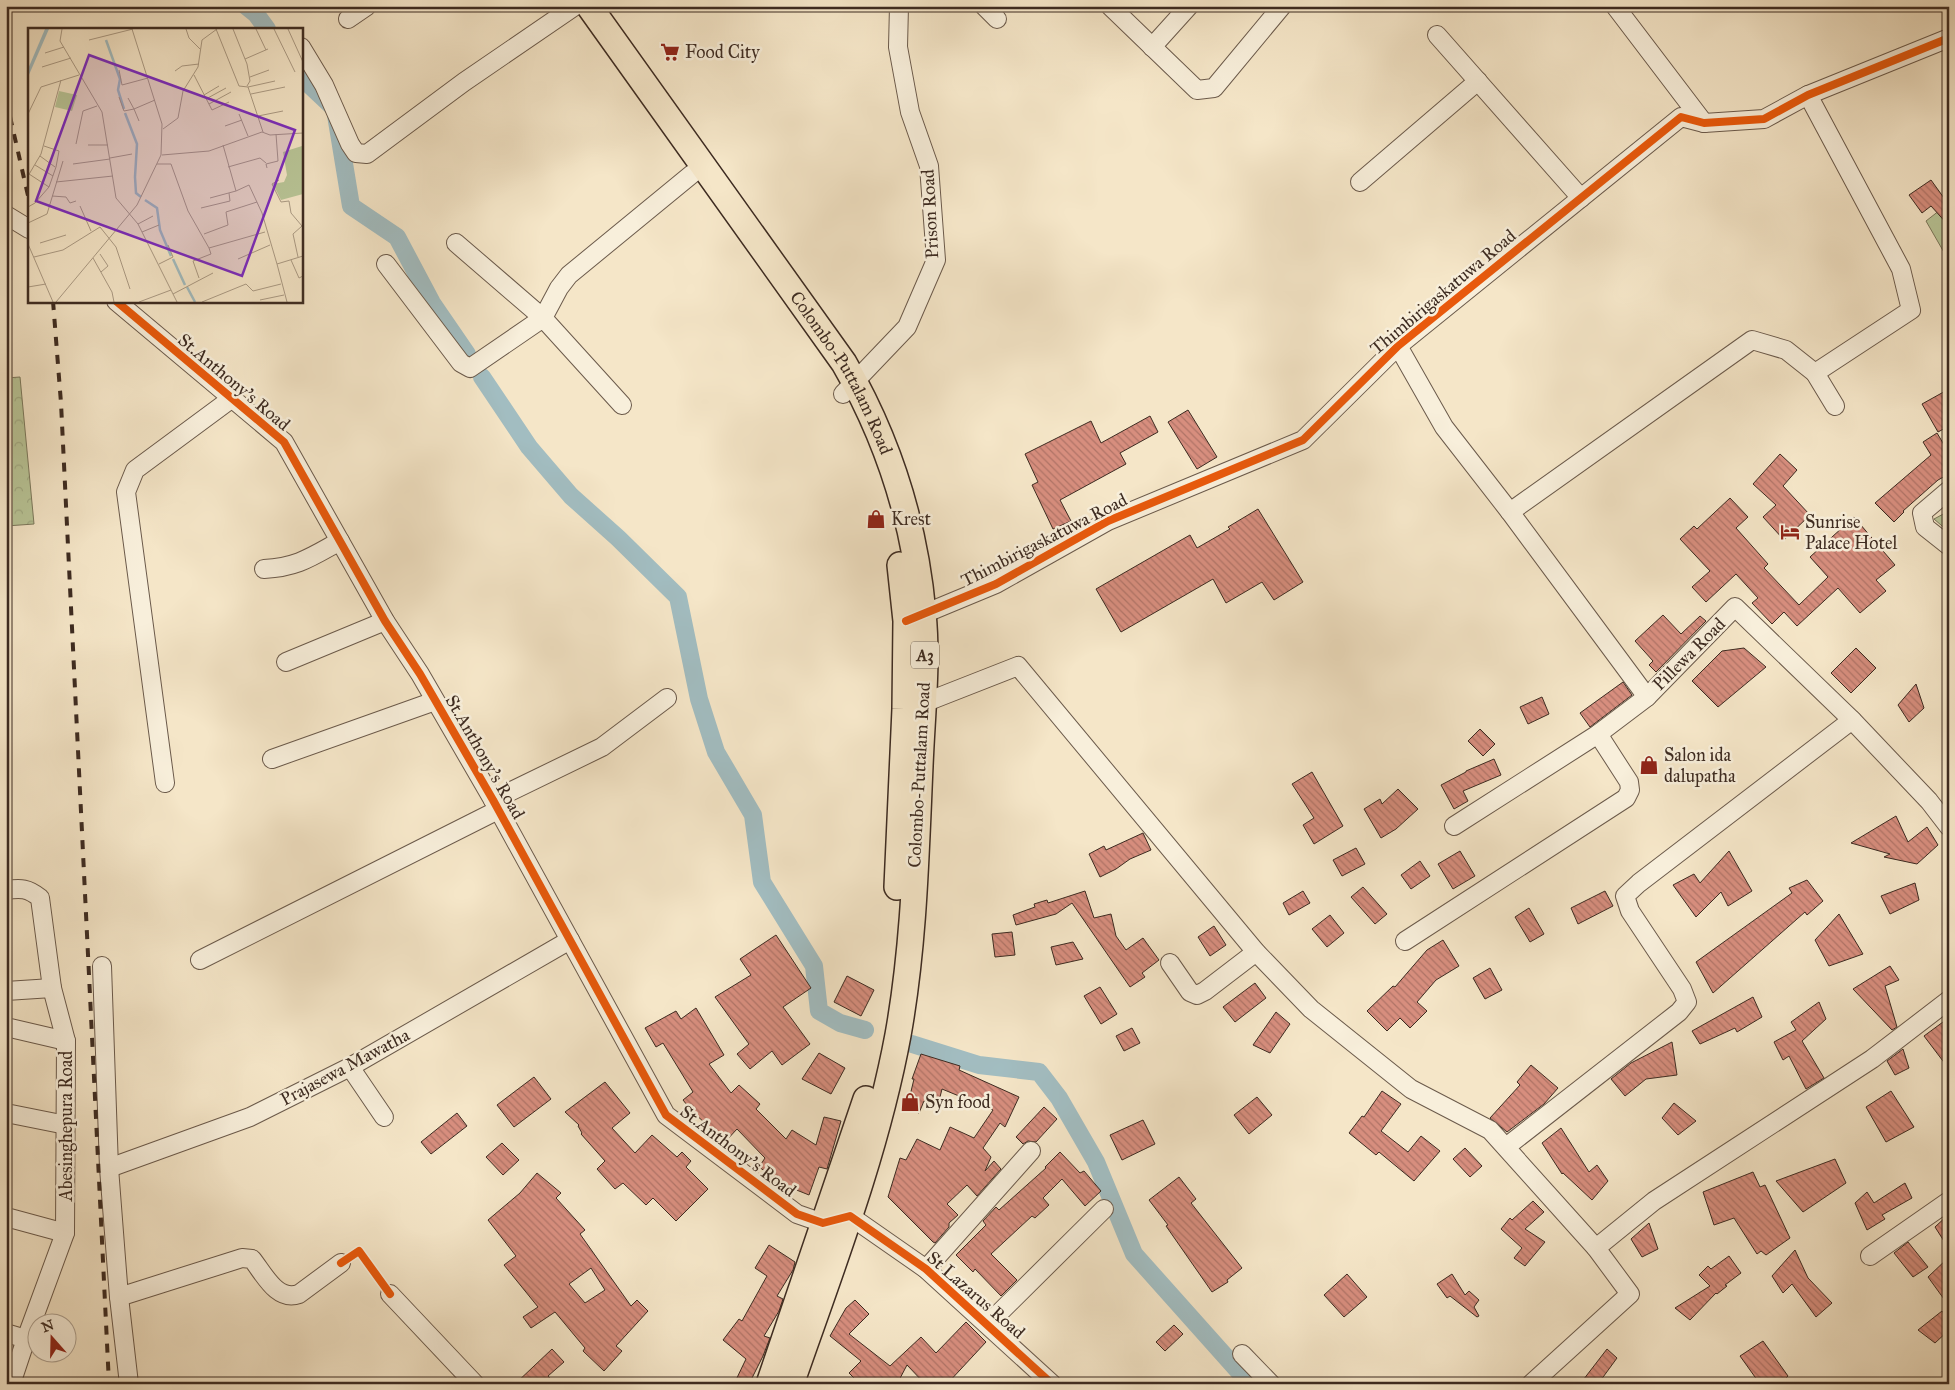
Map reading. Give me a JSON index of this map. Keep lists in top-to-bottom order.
{
  "streets": {
    "highway": ["Colombo-Puttalam Road", "A3"],
    "street": [
      "Prison Road",
      "Thimbirigaskatuwa Road",
      "St.Anthony's Road",
      "Pillewa Road",
      "Prajasewa Mawatha",
      "Abesinghepura Road",
      "St Lazarus Road"
    ]
  },
  "crossings": [
    ["Prison Road", "Colombo-Puttalam Road"],
    ["Thimbirigaskatuwa Road", "Colombo-Puttalam Road"],
    ["Thimbirigaskatuwa Road", "Pillewa Road"],
    ["Colombo-Puttalam Road", "St.Anthony's Road"],
    ["Colombo-Puttalam Road", "St Lazarus Road"],
    ["St.Anthony's Road", "Prajasewa Mawatha"]
  ],
  "places": {
    "supermarket": ["Food City"],
    "shop": ["Krest", "Salon ida dalupatha", "Syn food"],
    "hotel": ["Sunrise Palace Hotel"]
  },
  "north": "top"
}
